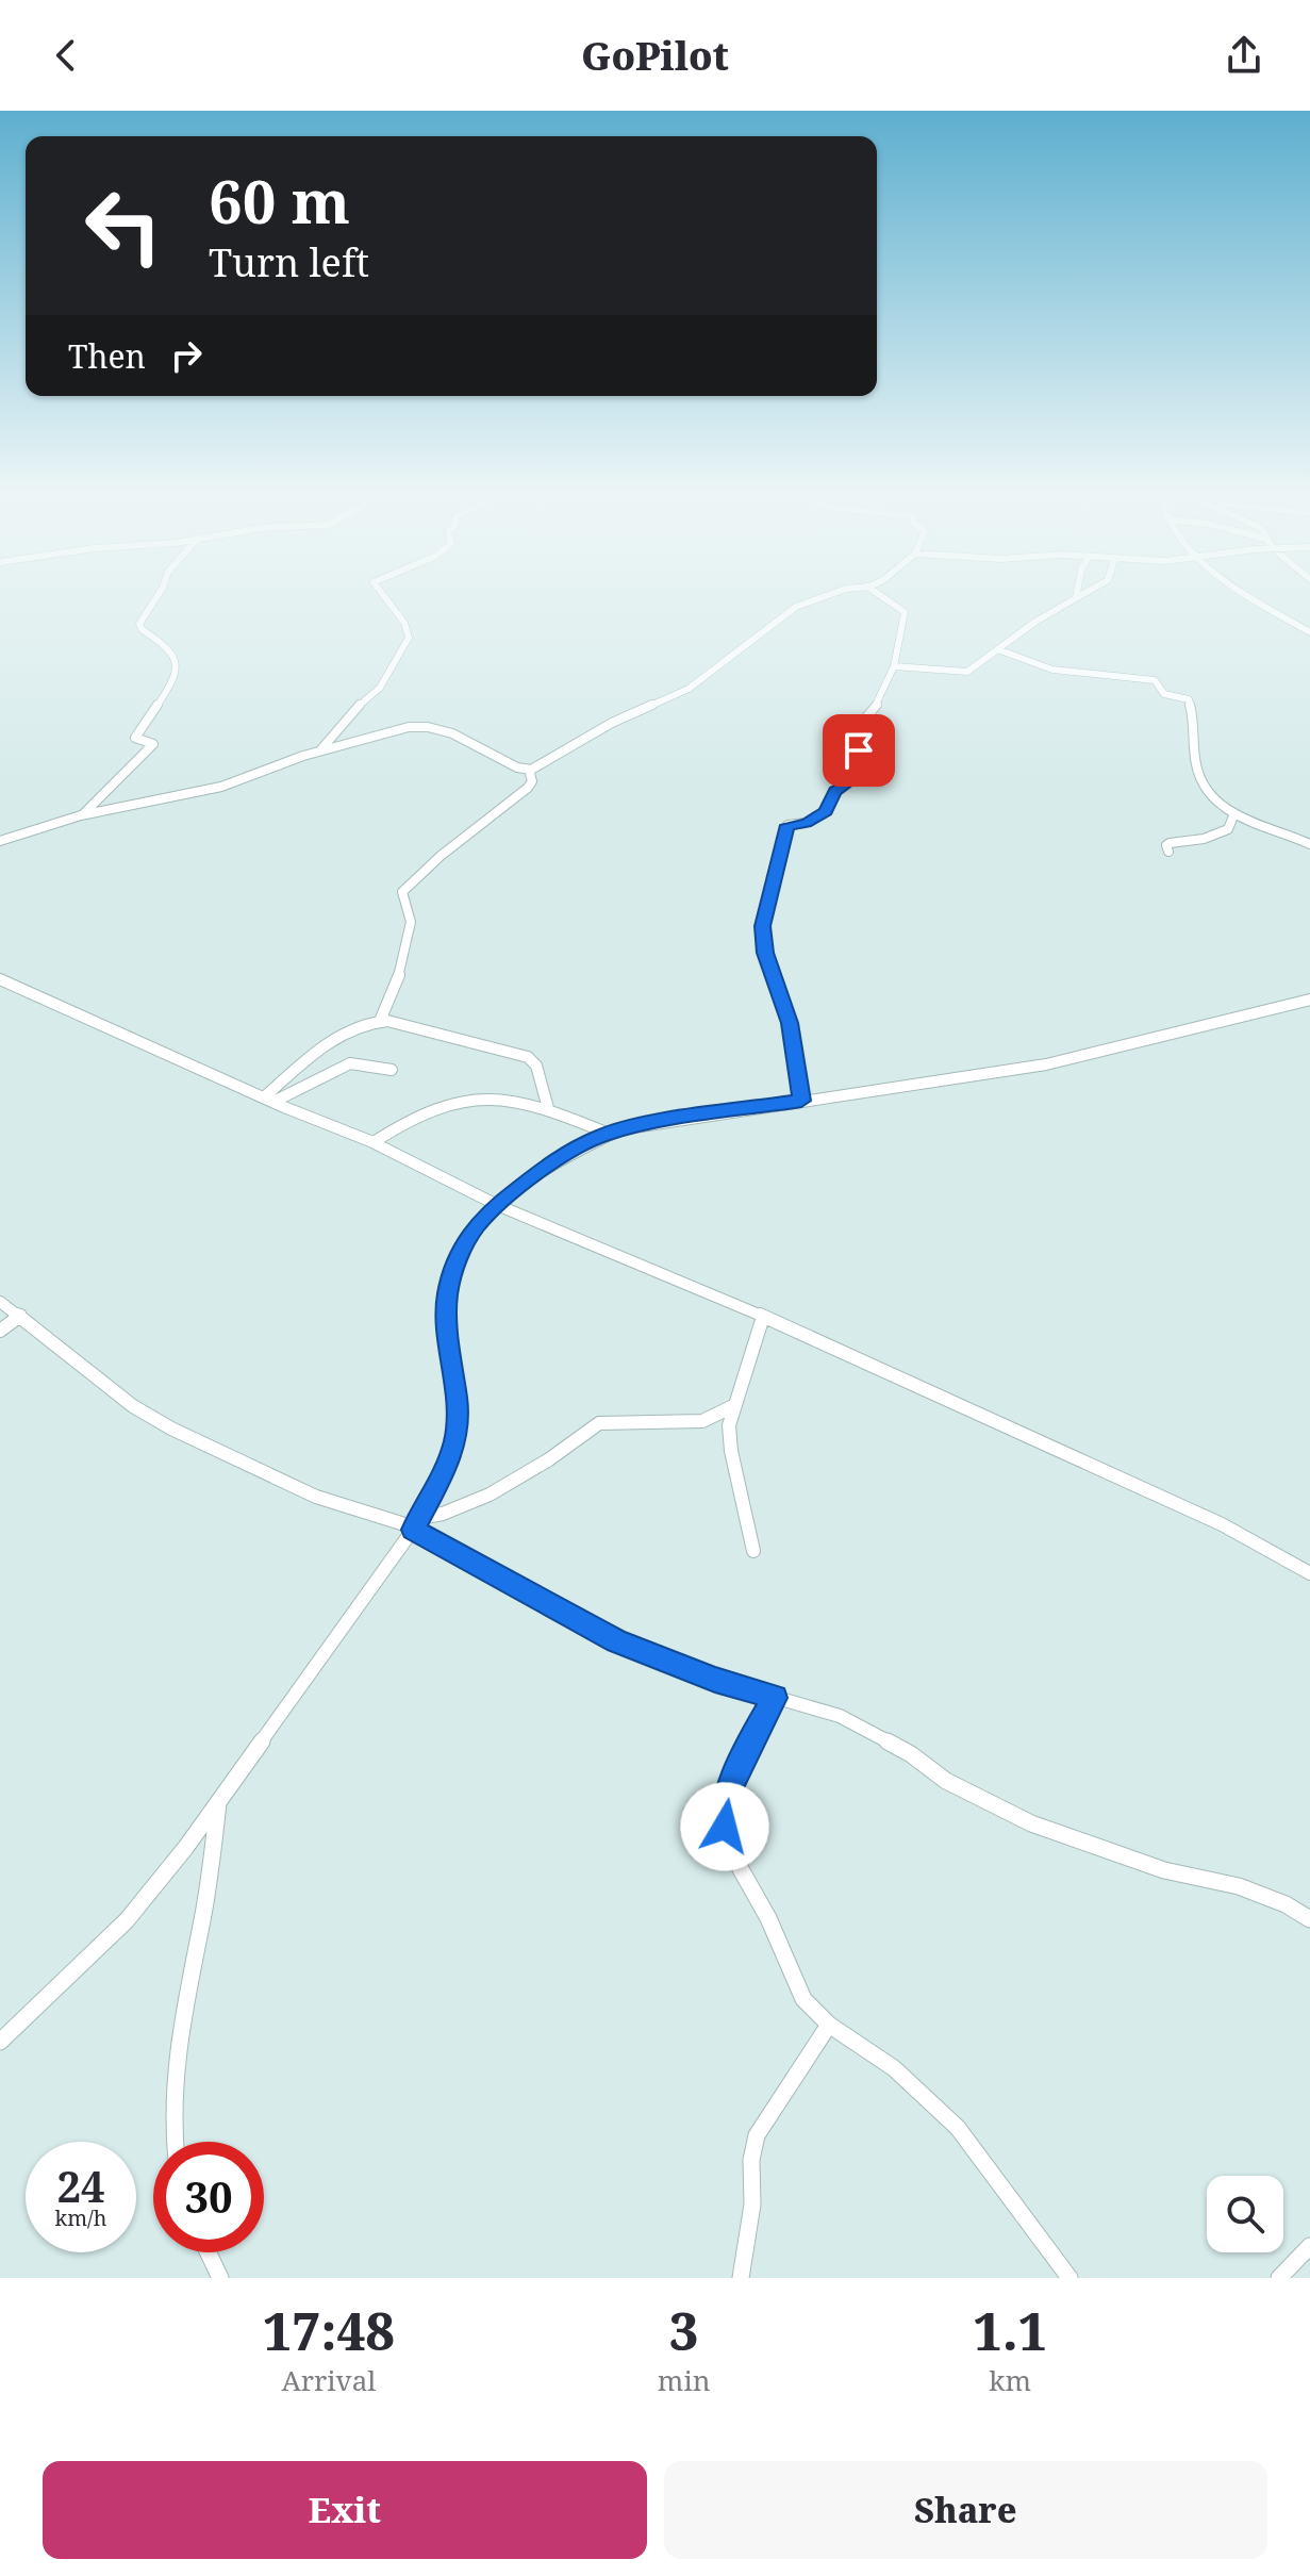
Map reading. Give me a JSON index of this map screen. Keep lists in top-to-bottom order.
{
  "page": {
    "header": "GoPilot",
    "turn": ["60 m", "Turn left"],
    "then": "Then",
    "speed": "24 km/h",
    "limit": "30",
    "eta": [
      "17:48",
      "Arrival",
      "3",
      "min",
      "1.1",
      "km"
    ],
    "buttons": ["Exit", "Share"]
  }
}
